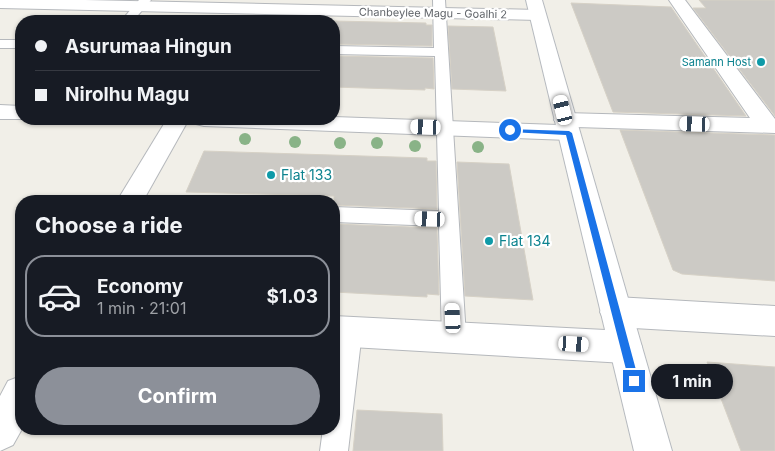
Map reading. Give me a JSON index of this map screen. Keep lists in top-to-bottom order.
{
  "streets": {
    "street": ["Chanbeylee Magu - Goalhi 2"]
  },
  "places": ["Samann Host", "Flat 133", "Flat 134"],
  "page": {
    "banner": ["Asurumaa Hingun", "Nirolhu Magu"],
    "heading": "Choose a ride",
    "list": [
      {
        "name": "Economy",
        "note": "1 min · 21:01",
        "value": "$1.03"
      }
    ],
    "buttons": "Confirm",
    "bubble": "1 min"
  }
}
